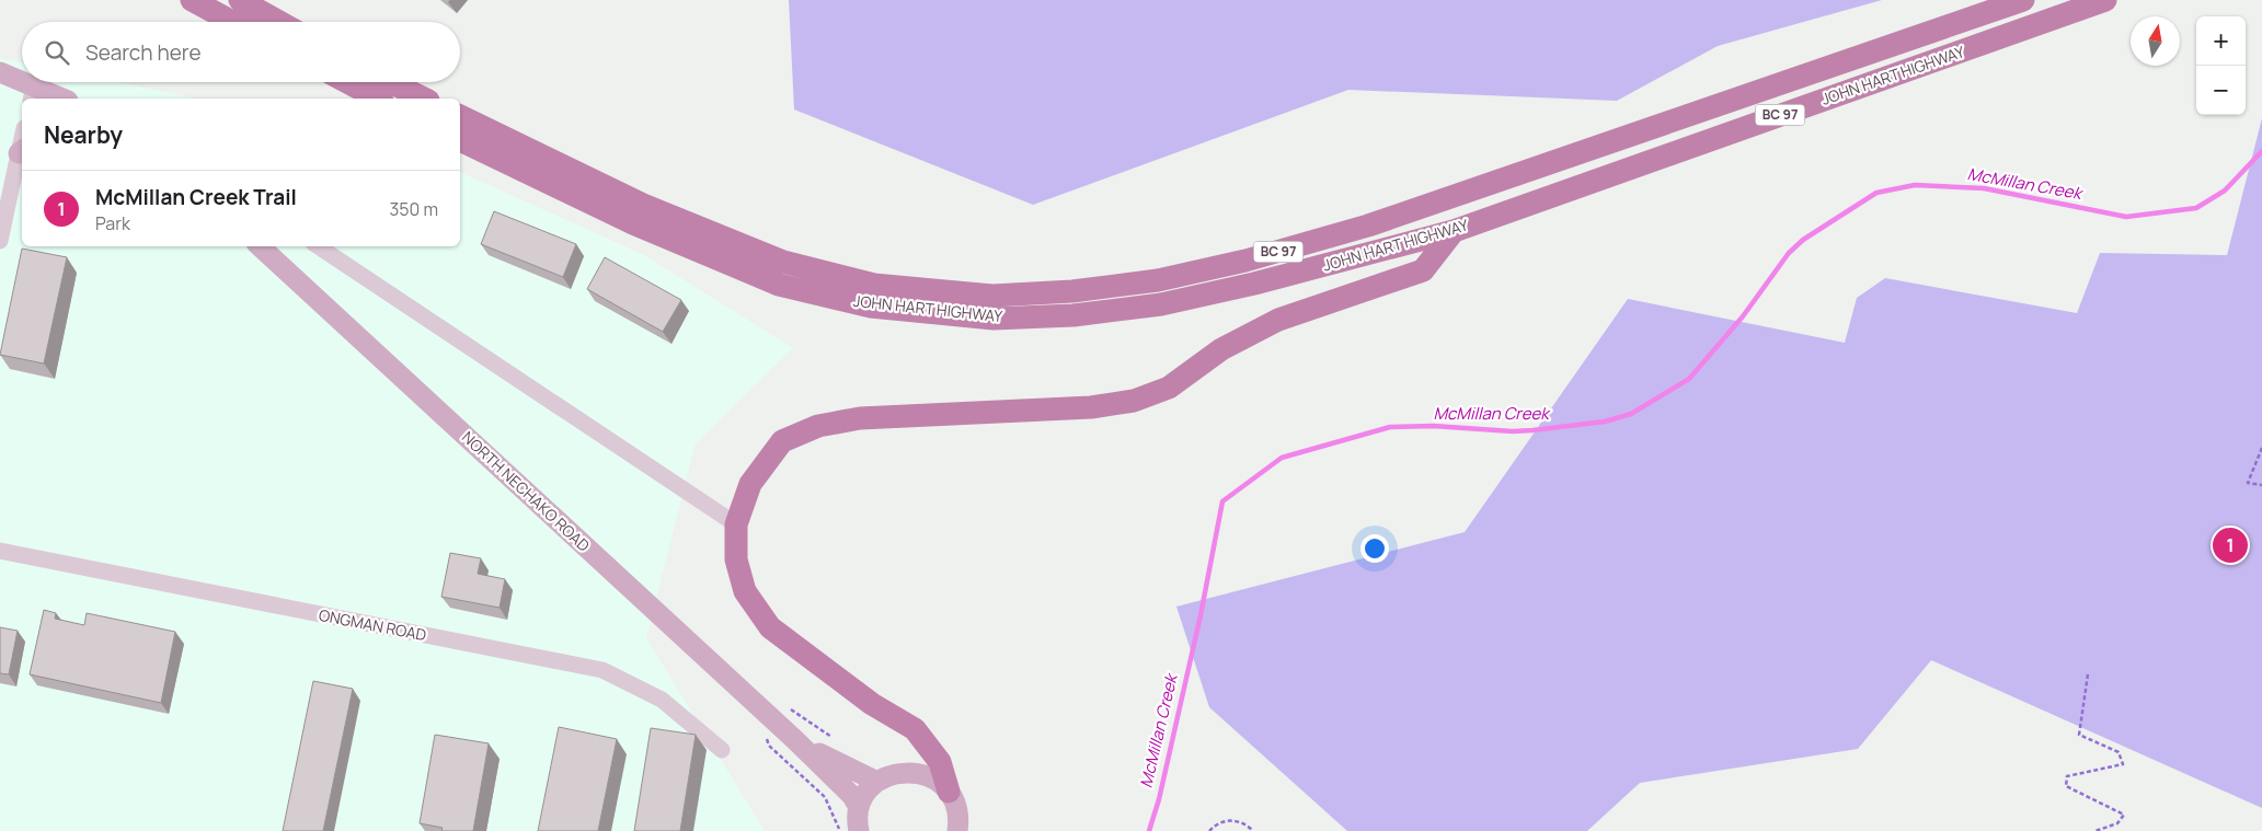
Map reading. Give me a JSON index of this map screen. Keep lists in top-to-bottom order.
{
  "streets": {
    "highway": ["JOHN HART HIGHWAY", "BC 97"],
    "main road": ["NORTH NECHAKO ROAD"],
    "street": ["ONGMAN ROAD"]
  },
  "water": ["McMillan Creek"],
  "north": "top",
  "page": {
    "map_buttons": ["+", "−"],
    "search": "Search here",
    "heading": "Nearby",
    "list": [
      {
        "mark": "1",
        "name": "McMillan Creek Trail",
        "note": "Park",
        "value": "350 m"
      }
    ],
    "pins": "1"
  }
}
